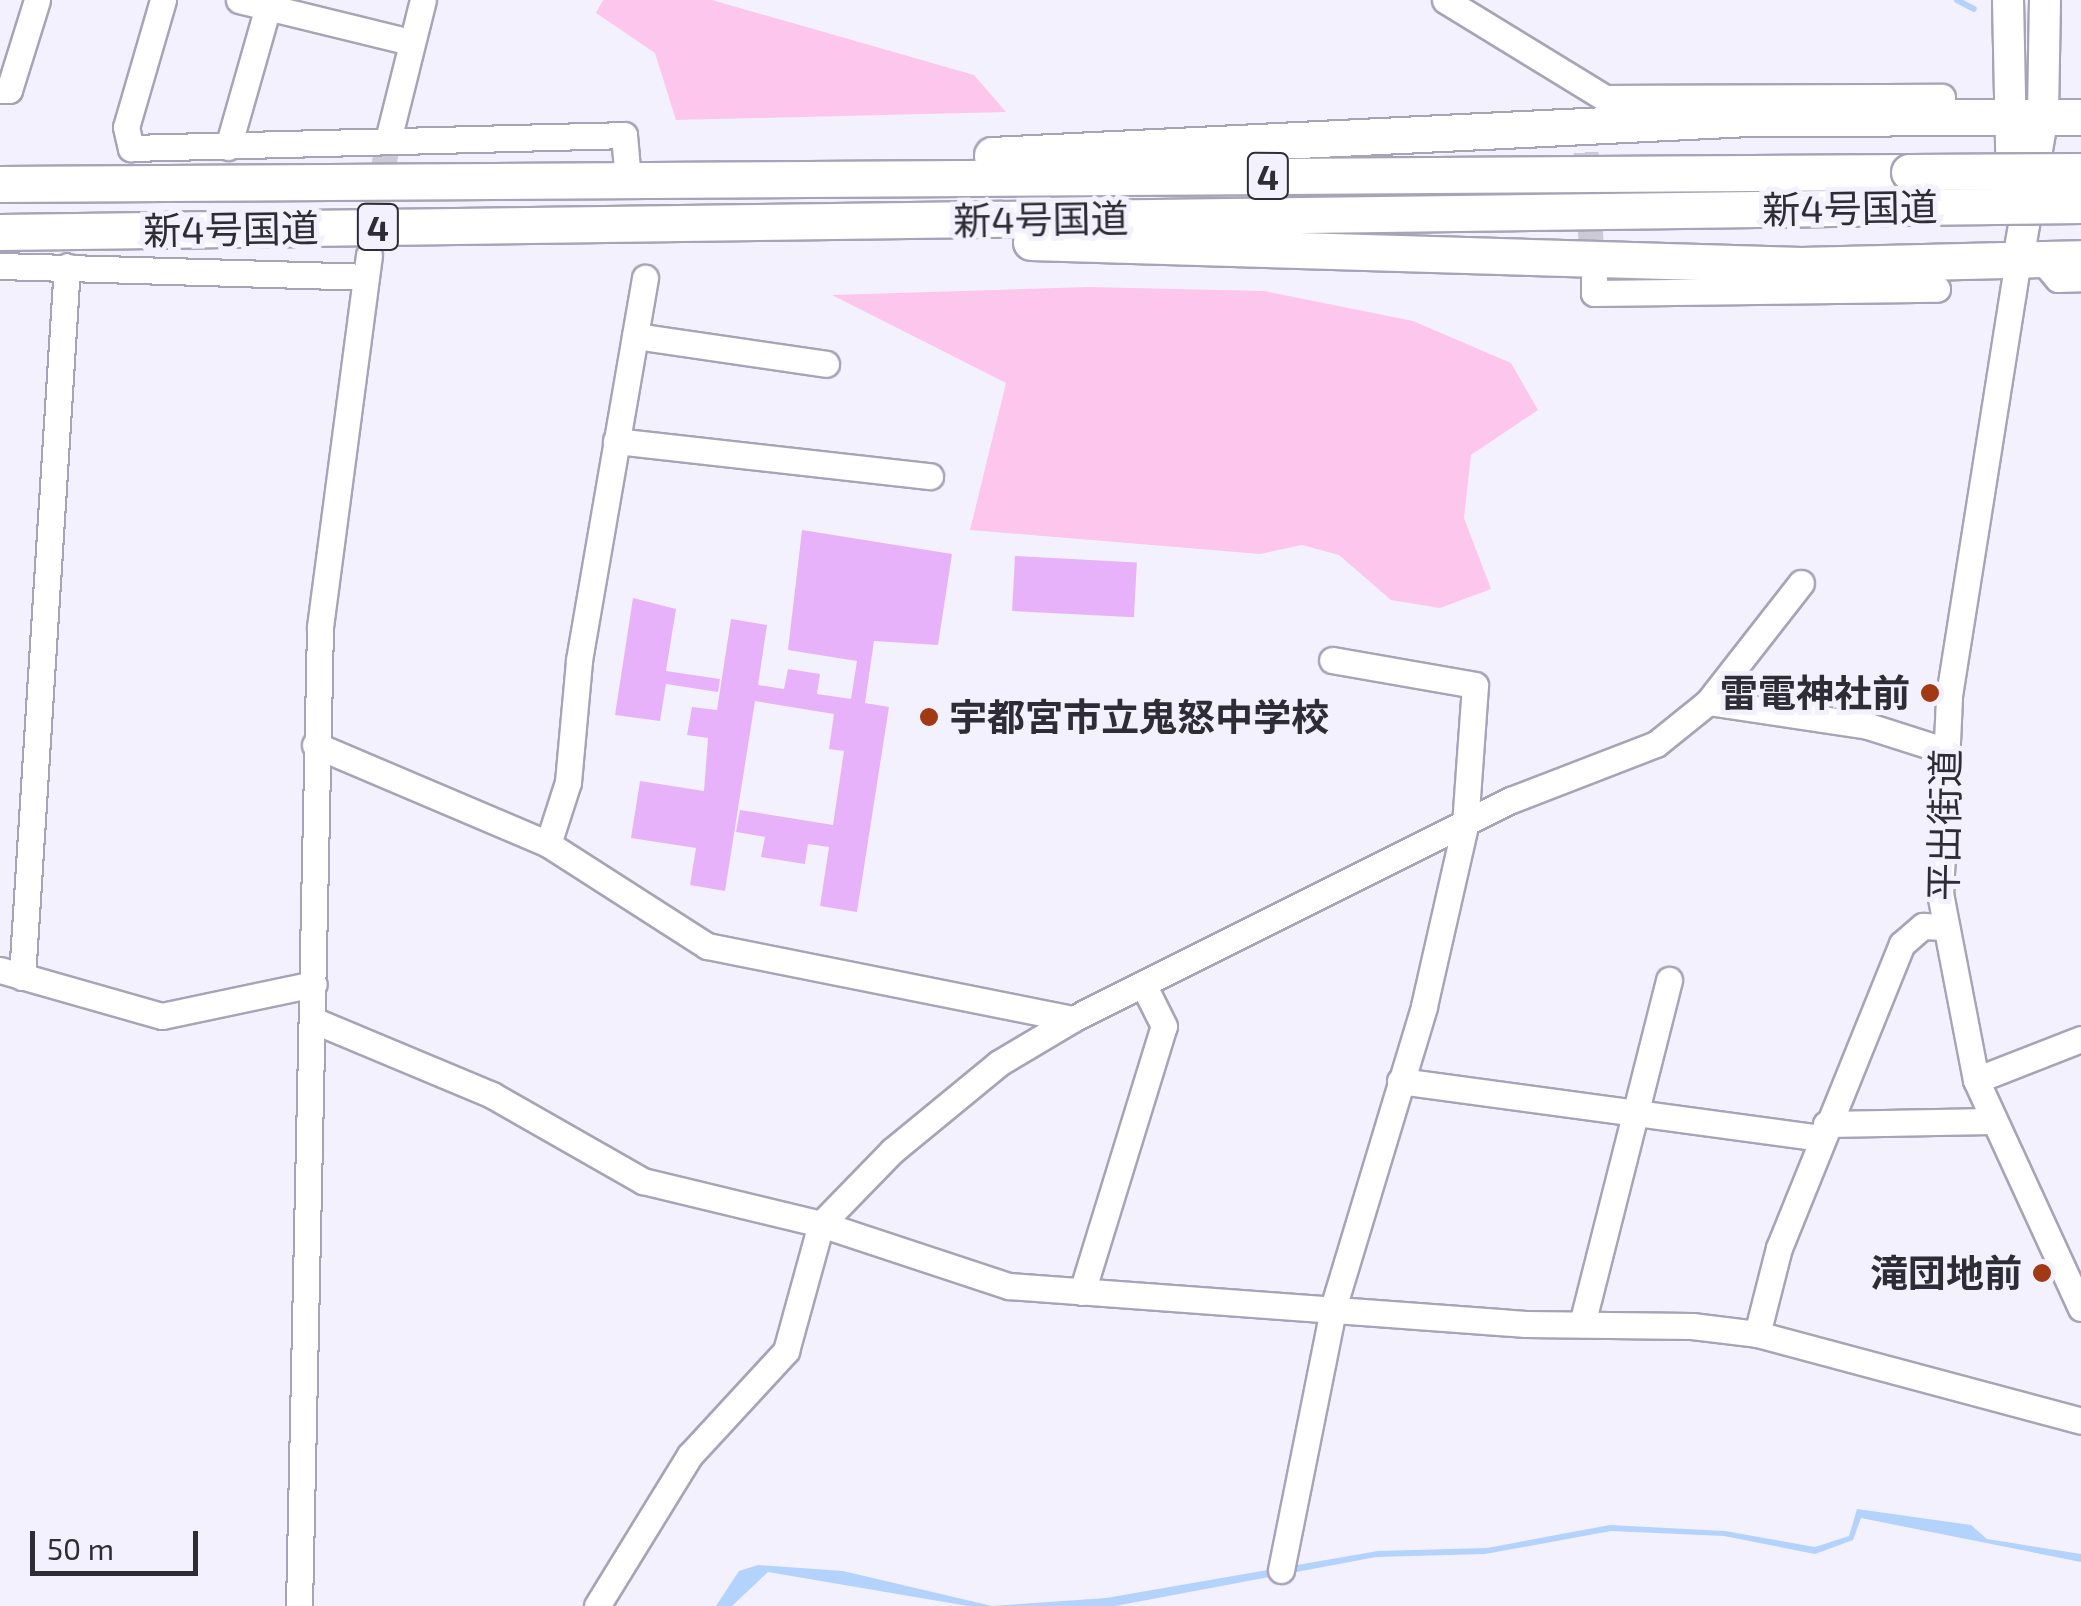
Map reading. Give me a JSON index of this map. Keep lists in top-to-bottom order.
{
  "streets": {
    "highway": ["4", "新4号国道"],
    "street": ["平出街道"]
  },
  "places": ["雷電神社前", "宇都宮市立鬼怒中学校", "滝団地前"],
  "scale_bar": "50 m"
}
